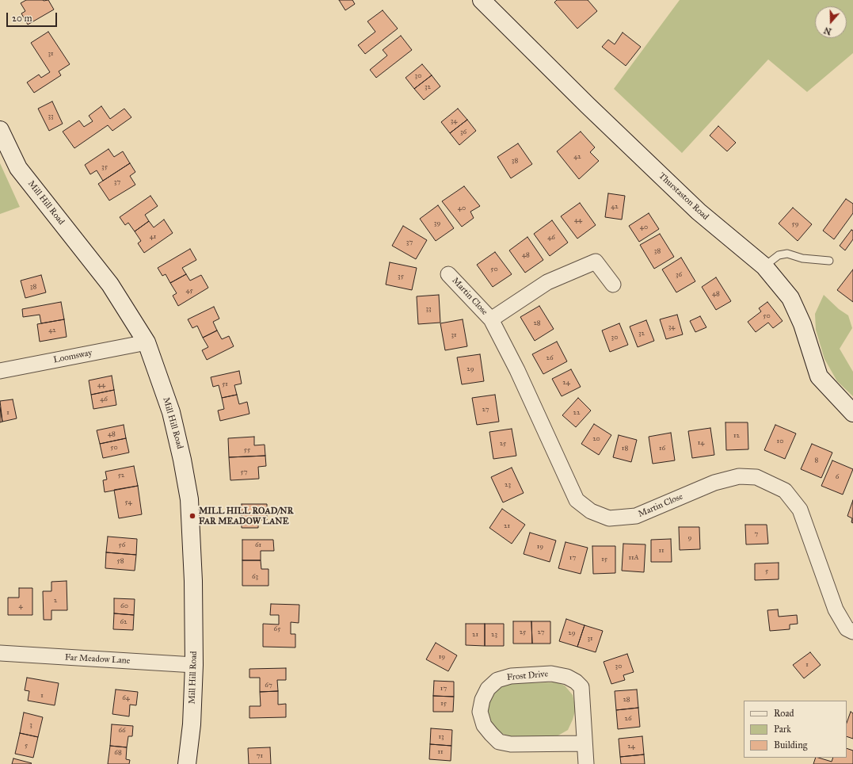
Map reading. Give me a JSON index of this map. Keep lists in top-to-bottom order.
{
  "streets": {
    "street": [
      "Thurstaston Road",
      "Mill Hill Road",
      "Martin Close",
      "Loomsway",
      "Far Meadow Lane",
      "Frost Drive"
    ]
  },
  "crossings": [
    ["Mill Hill Road", "Loomsway"],
    ["Mill Hill Road", "Far Meadow Lane"]
  ],
  "places": ["MILL HILL ROAD/NR FAR MEADOW LANE"],
  "house_numbers": [
    "31",
    "30",
    "32",
    "33",
    "34",
    "36",
    "42",
    "38",
    "35",
    "37",
    "42",
    "40",
    "44",
    "39",
    "59",
    "40",
    "41",
    "46",
    "37",
    "38",
    "48",
    "50",
    "36",
    "35",
    "38",
    "45",
    "48",
    "33",
    "50",
    "28",
    "34",
    "42",
    "32",
    "31",
    "30",
    "26",
    "29",
    "24",
    "51",
    "44",
    "46",
    "27",
    "1",
    "22",
    "48",
    "12",
    "20",
    "10",
    "14",
    "25",
    "50",
    "18",
    "16",
    "55",
    "8",
    "57",
    "52",
    "6",
    "23",
    "54",
    "21",
    "7",
    "9",
    "56",
    "61",
    "19",
    "11",
    "17",
    "11A",
    "15",
    "58",
    "5",
    "63",
    "2",
    "4",
    "60",
    "62",
    "65",
    "25",
    "27",
    "29",
    "21",
    "23",
    "31",
    "19",
    "1",
    "30",
    "67",
    "17",
    "1",
    "64",
    "28",
    "15",
    "26",
    "3",
    "66",
    "13",
    "5",
    "24",
    "11",
    "68",
    "71"
  ],
  "legend": ["Road", "Park", "Building"],
  "scale_bar": "20 m",
  "north": "bottom"
}
